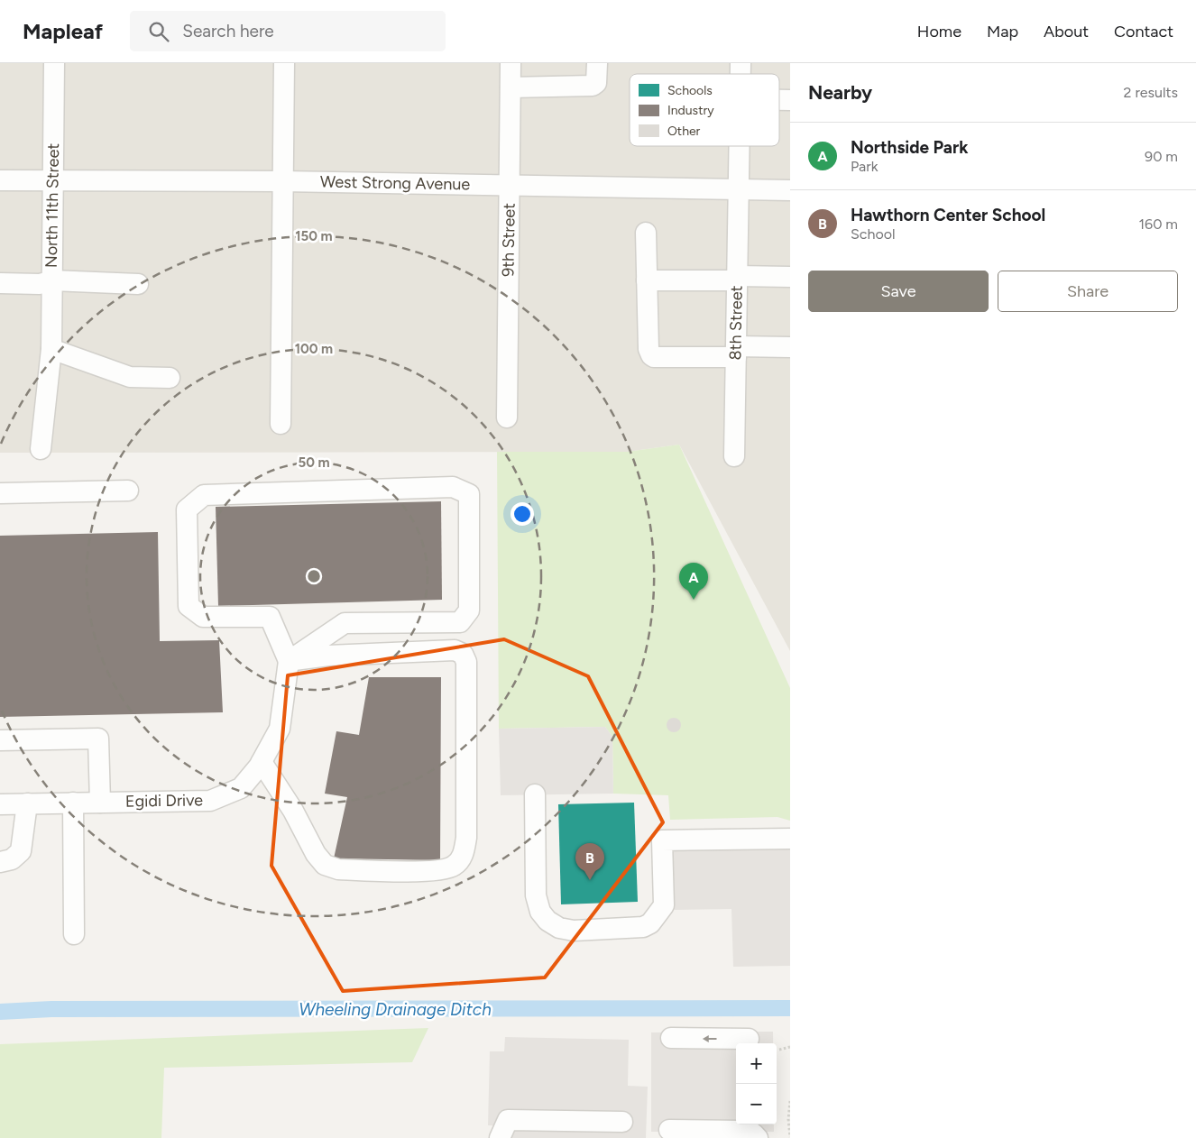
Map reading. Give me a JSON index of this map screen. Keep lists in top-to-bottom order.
{
  "streets": {
    "street": [
      "West Strong Avenue",
      "North 11th Street",
      "9th Street",
      "8th Street",
      "Egidi Drive"
    ]
  },
  "crossings": [
    ["West Strong Avenue", "North 11th Street"],
    ["West Strong Avenue", "9th Street"],
    ["West Strong Avenue", "8th Street"]
  ],
  "water": ["Wheeling Drainage Ditch"],
  "legend": ["Schools", "Industry", "Other"],
  "page": {
    "header": "Mapleaf",
    "search": "Search here",
    "nav": [
      "Home",
      "Map",
      "About",
      "Contact"
    ],
    "heading": ["Nearby", "2 results"],
    "list": [
      {
        "mark": "A",
        "name": "Northside Park",
        "note": "Park",
        "value": "90 m"
      },
      {
        "mark": "B",
        "name": "Hawthorn Center School",
        "note": "School",
        "value": "160 m"
      }
    ],
    "buttons": ["Save", "Share"],
    "pins": ["A", "B"],
    "map_buttons": ["+", "−"]
  },
  "rings": ["150 m", "100 m", "50 m"]
}
